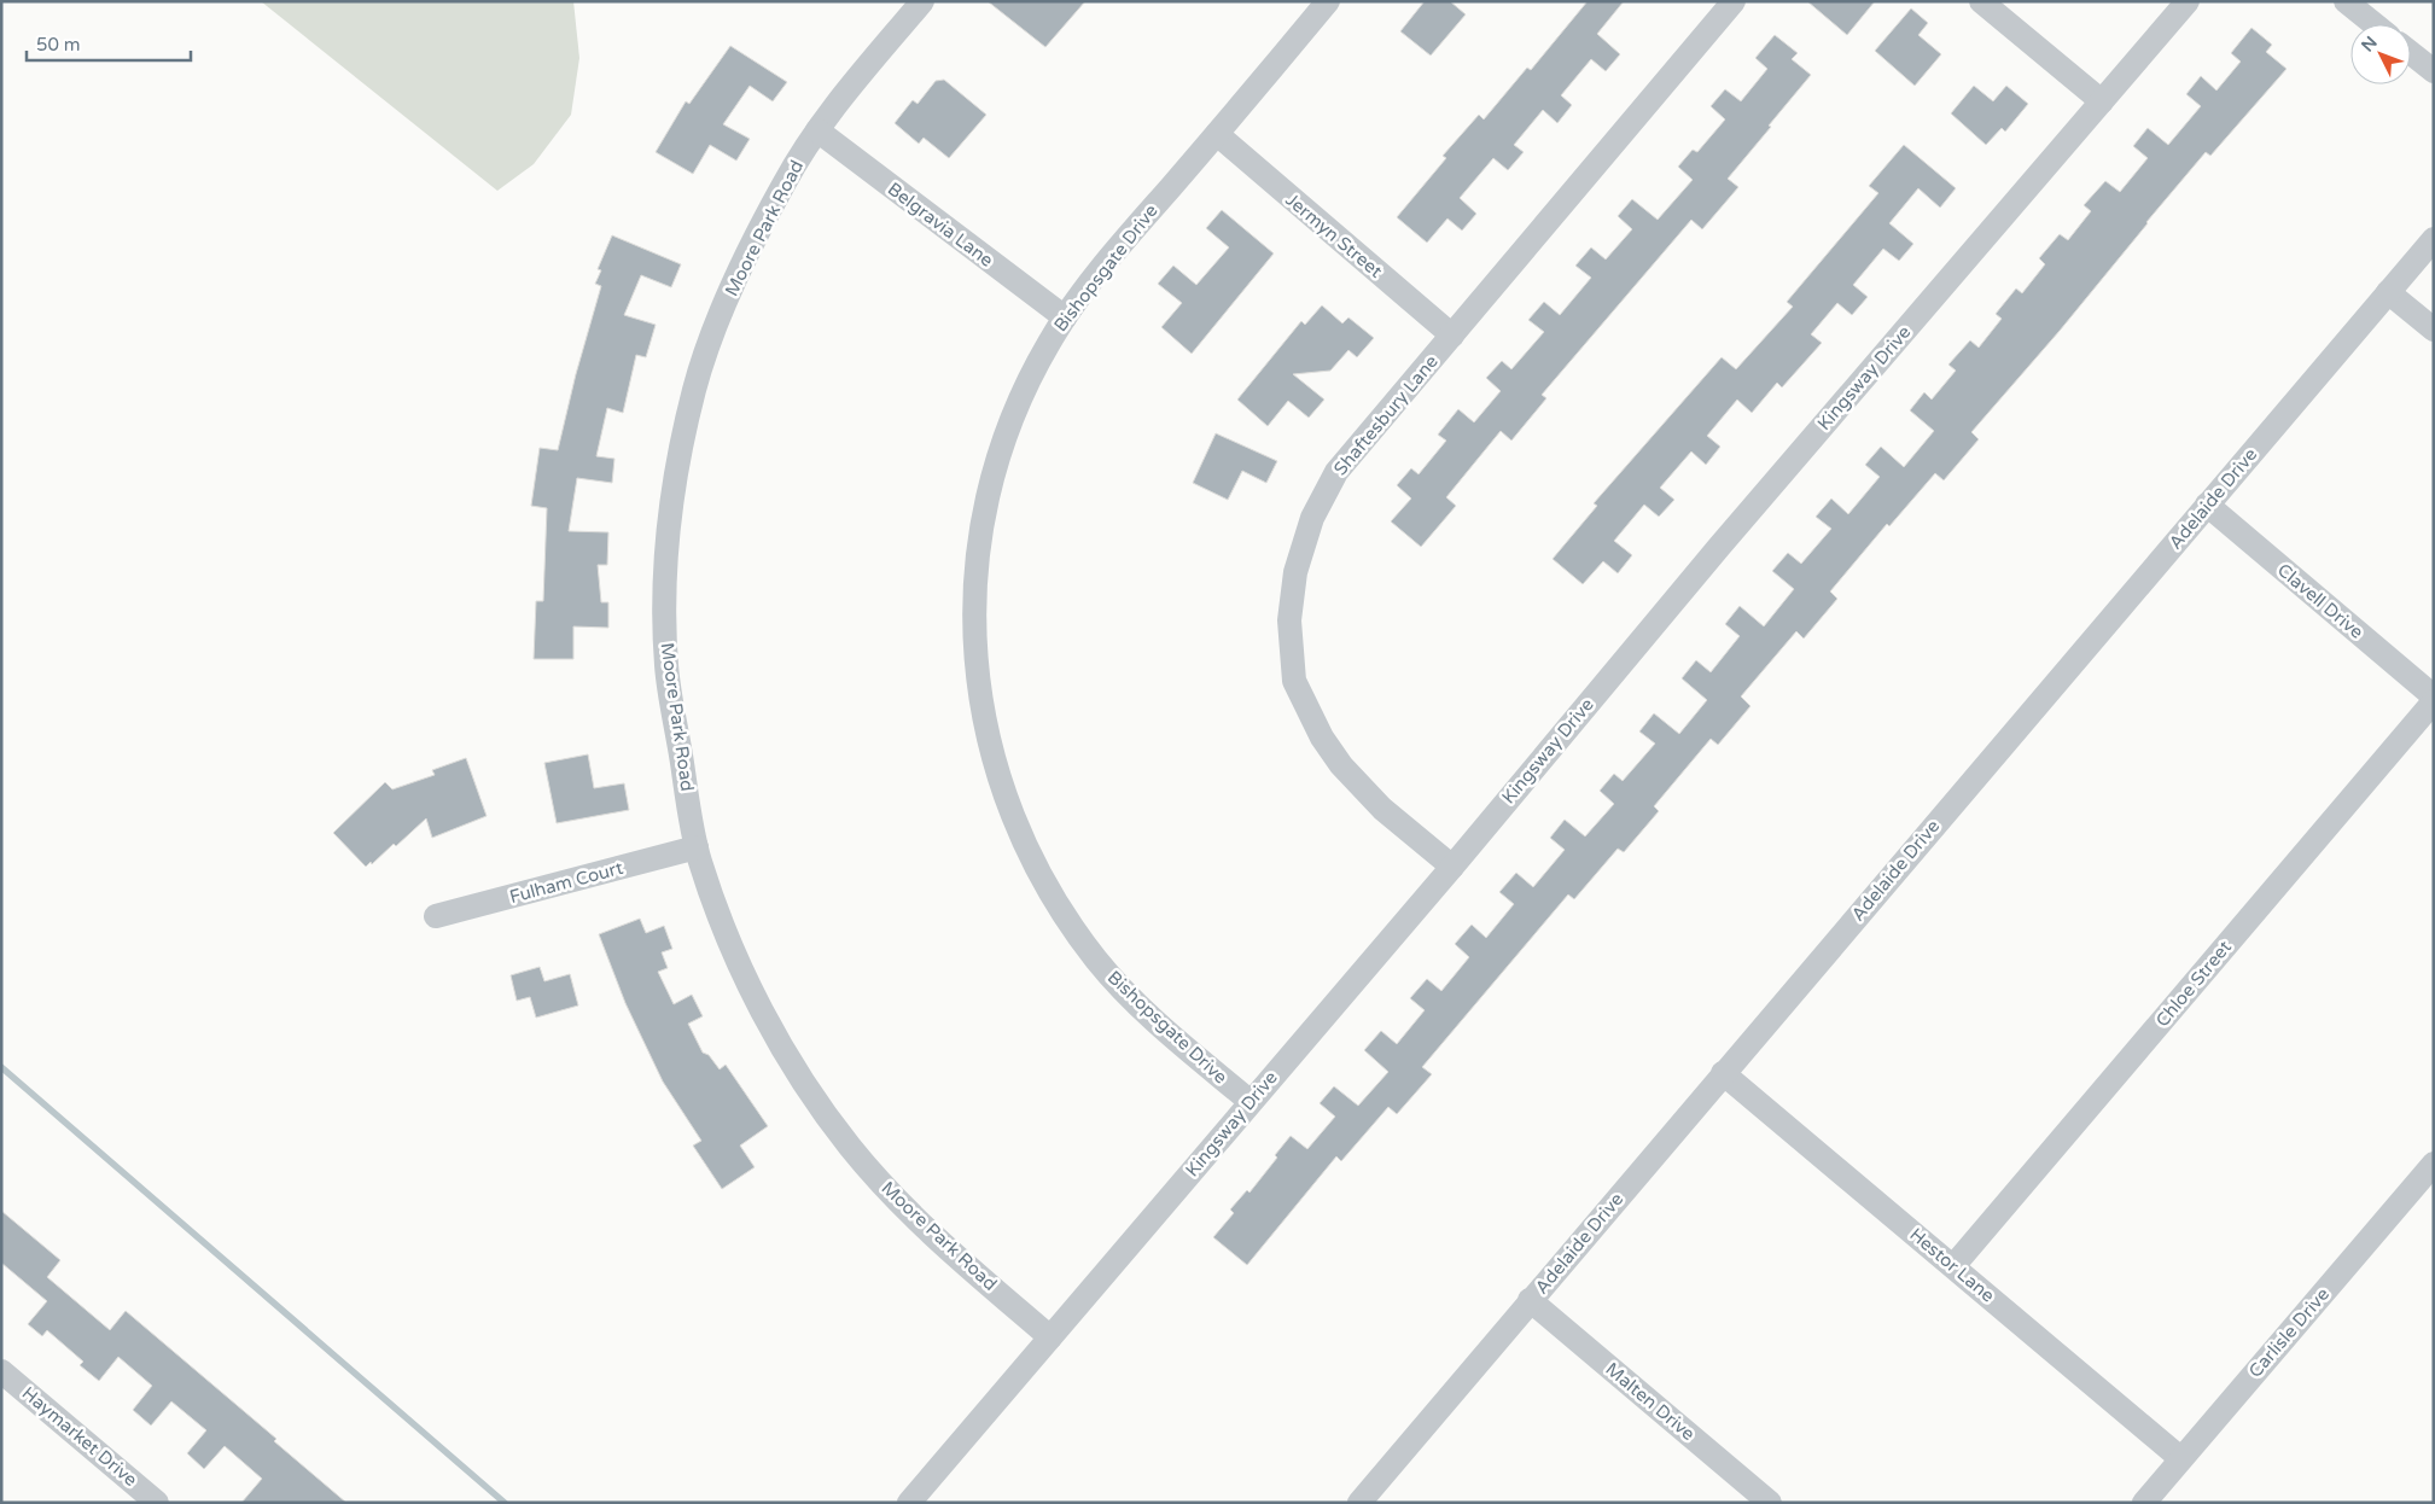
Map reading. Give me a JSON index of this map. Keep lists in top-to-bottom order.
{
  "streets": {
    "street": [
      "Belgravia Lane",
      "Moore Park Road",
      "Jermyn Street",
      "Bishopsgate Drive",
      "Kingsway Drive",
      "Shaftesbury Lane",
      "Adelaide Drive",
      "Clavell Drive",
      "Fulham Court",
      "Chloe Street",
      "Hestor Lane",
      "Carlisle Drive",
      "Malten Drive",
      "Haymarket Drive"
    ]
  },
  "crossings": [
    ["Belgravia Lane", "Moore Park Road"],
    ["Belgravia Lane", "Bishopsgate Drive"],
    ["Moore Park Road", "Kingsway Drive"],
    ["Moore Park Road", "Fulham Court"],
    ["Jermyn Street", "Bishopsgate Drive"],
    ["Jermyn Street", "Shaftesbury Lane"],
    ["Bishopsgate Drive", "Kingsway Drive"],
    ["Kingsway Drive", "Shaftesbury Lane"],
    ["Adelaide Drive", "Clavell Drive"],
    ["Adelaide Drive", "Hestor Lane"],
    ["Adelaide Drive", "Malten Drive"],
    ["Chloe Street", "Hestor Lane"],
    ["Hestor Lane", "Carlisle Drive"]
  ],
  "scale_bar": "50 m",
  "north": "top left"
}
